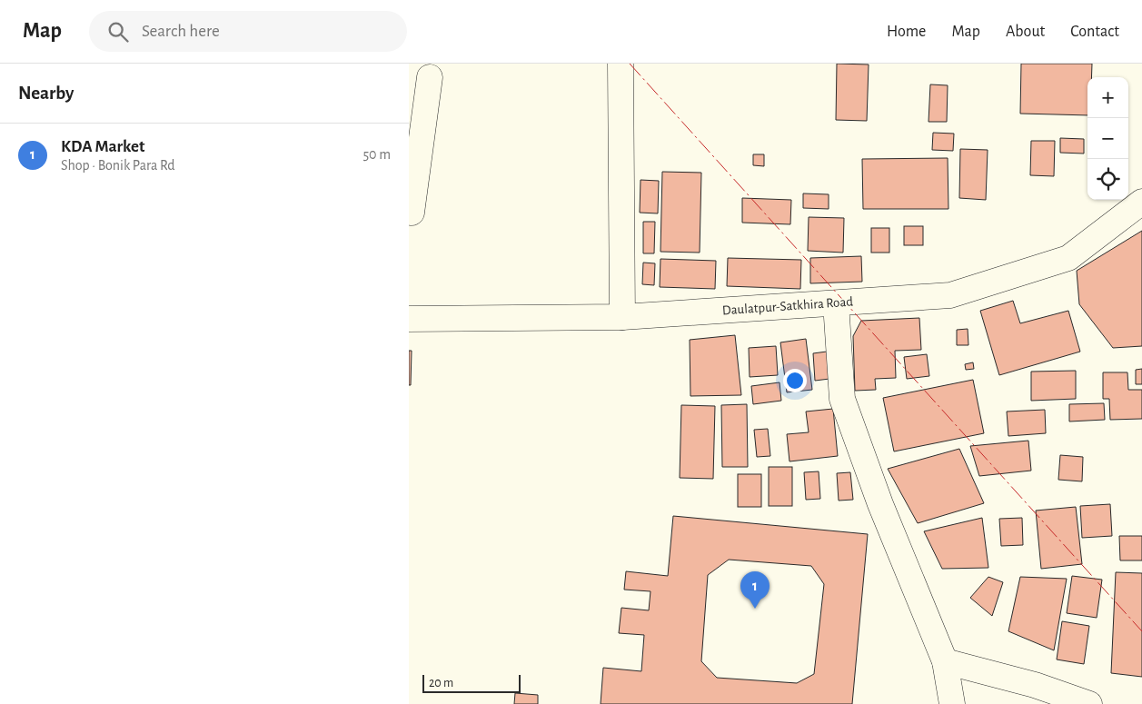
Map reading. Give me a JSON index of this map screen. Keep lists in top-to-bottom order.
{
  "streets": {
    "street": ["Daulatpur-Satkhira Road"]
  },
  "scale_bar": "20 m",
  "page": {
    "header": "Map",
    "search": "Search here",
    "nav": [
      "Home",
      "Map",
      "About",
      "Contact"
    ],
    "heading": "Nearby",
    "map_buttons": ["+", "−"],
    "list": [
      {
        "mark": "1",
        "name": "KDA Market",
        "note": "Shop · Bonik Para Rd",
        "value": "50 m"
      }
    ],
    "pins": "1",
    "scale": "20 m"
  }
}
